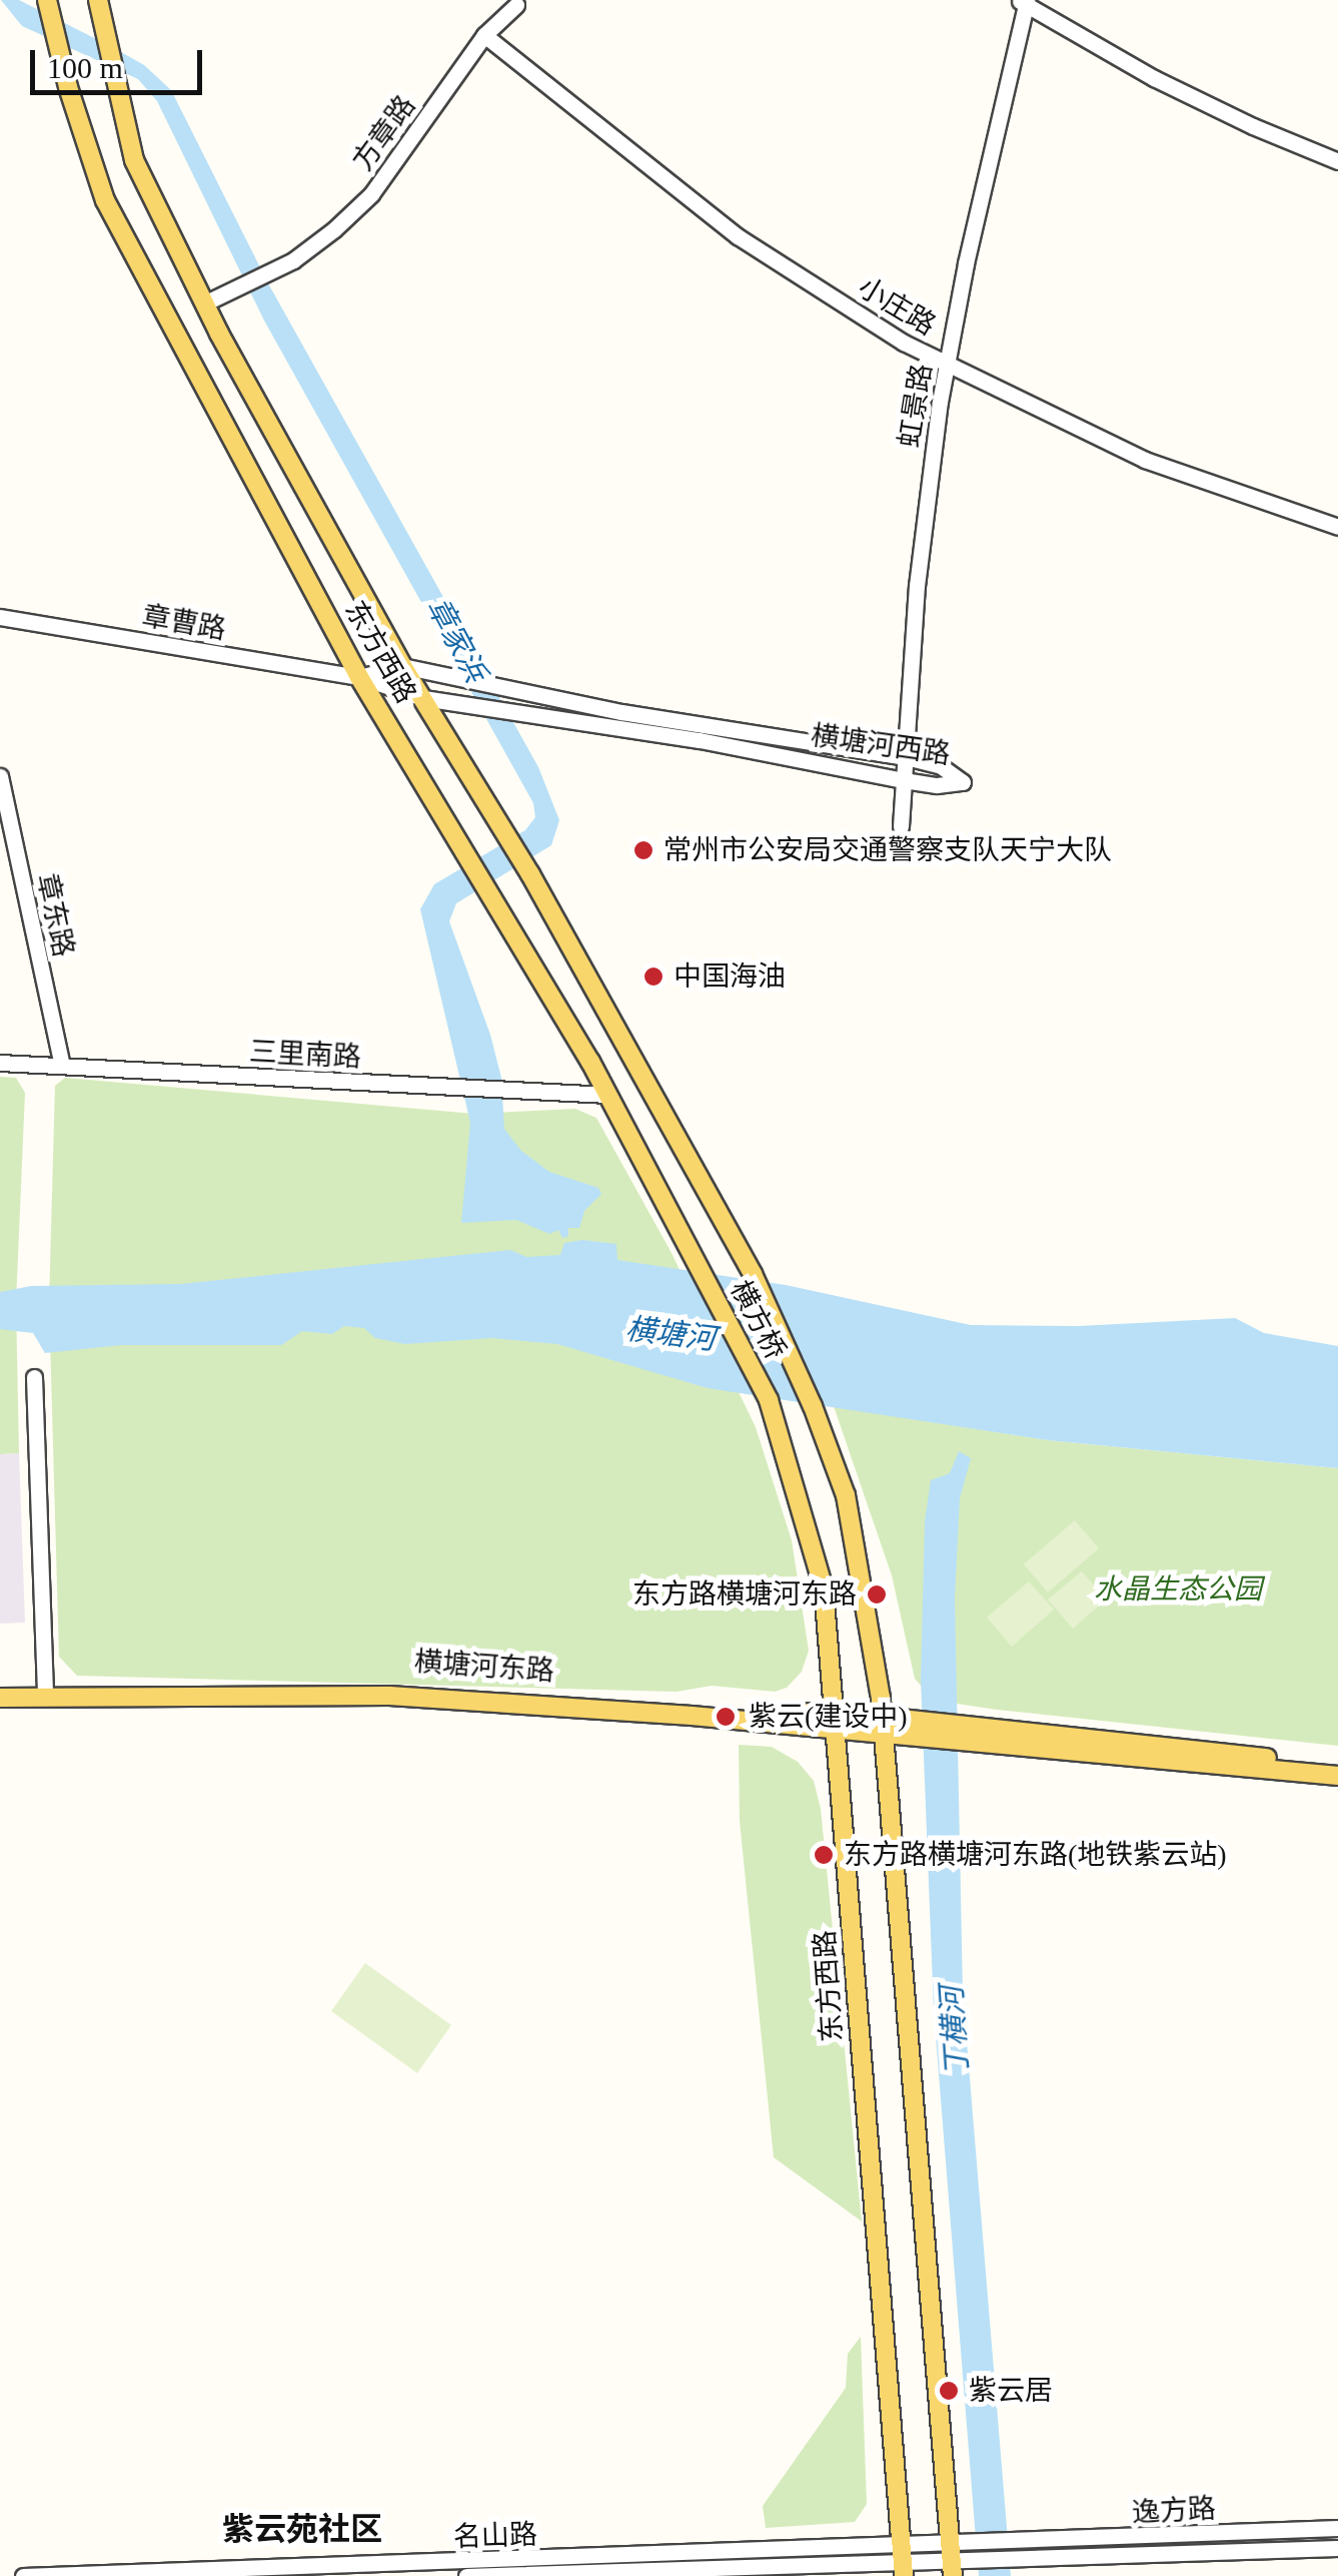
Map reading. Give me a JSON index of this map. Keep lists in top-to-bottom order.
{
  "streets": {
    "main road": ["东方西路", "横方桥", "横塘河东路"],
    "street": [
      "方章路",
      "小庄路",
      "虹景路",
      "章曹路",
      "横塘河西路",
      "章东路",
      "三里南路",
      "逸方路",
      "名山路"
    ]
  },
  "crossings": [
    ["方章路", "小庄路"],
    ["方章路", "东方西路"],
    ["小庄路", "虹景路"],
    ["虹景路", "横塘河西路"],
    ["章曹路", "东方西路"],
    ["章曹路", "横塘河西路"],
    ["东方西路", "横塘河西路"],
    ["东方西路", "三里南路"],
    ["东方西路", "横方桥"],
    ["东方西路", "横塘河东路"],
    ["东方西路", "名山路"],
    ["章东路", "三里南路"],
    ["横方桥", "横塘河东路"],
    ["逸方路", "名山路"]
  ],
  "districts": ["紫云苑社区"],
  "water": ["章家浜", "横塘河", "丁横河"],
  "parks": ["水晶生态公园"],
  "places": [
    "常州市公安局交通警察支队天宁大队",
    "中国海油",
    "东方路横塘河东路",
    "紫云(建设中)",
    "东方路横塘河东路(地铁紫云站)",
    "紫云居"
  ],
  "scale_bar": "100 m"
}
